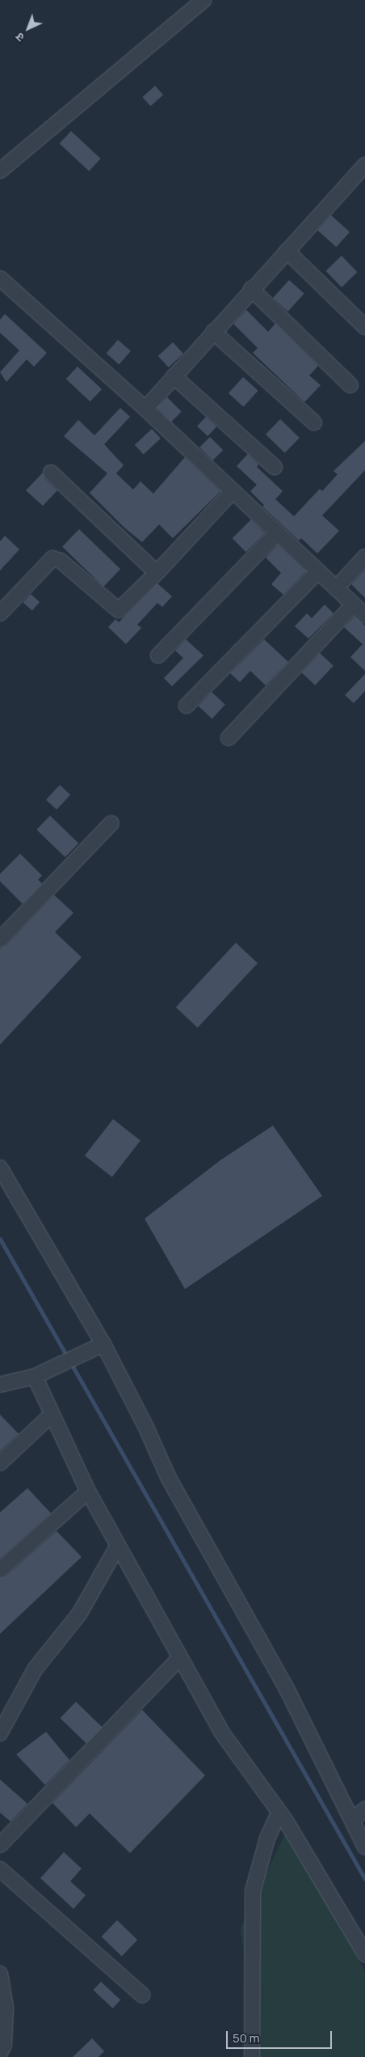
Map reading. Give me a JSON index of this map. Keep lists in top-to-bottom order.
{
  "scale_bar": "50 m",
  "north": "bottom left"
}
